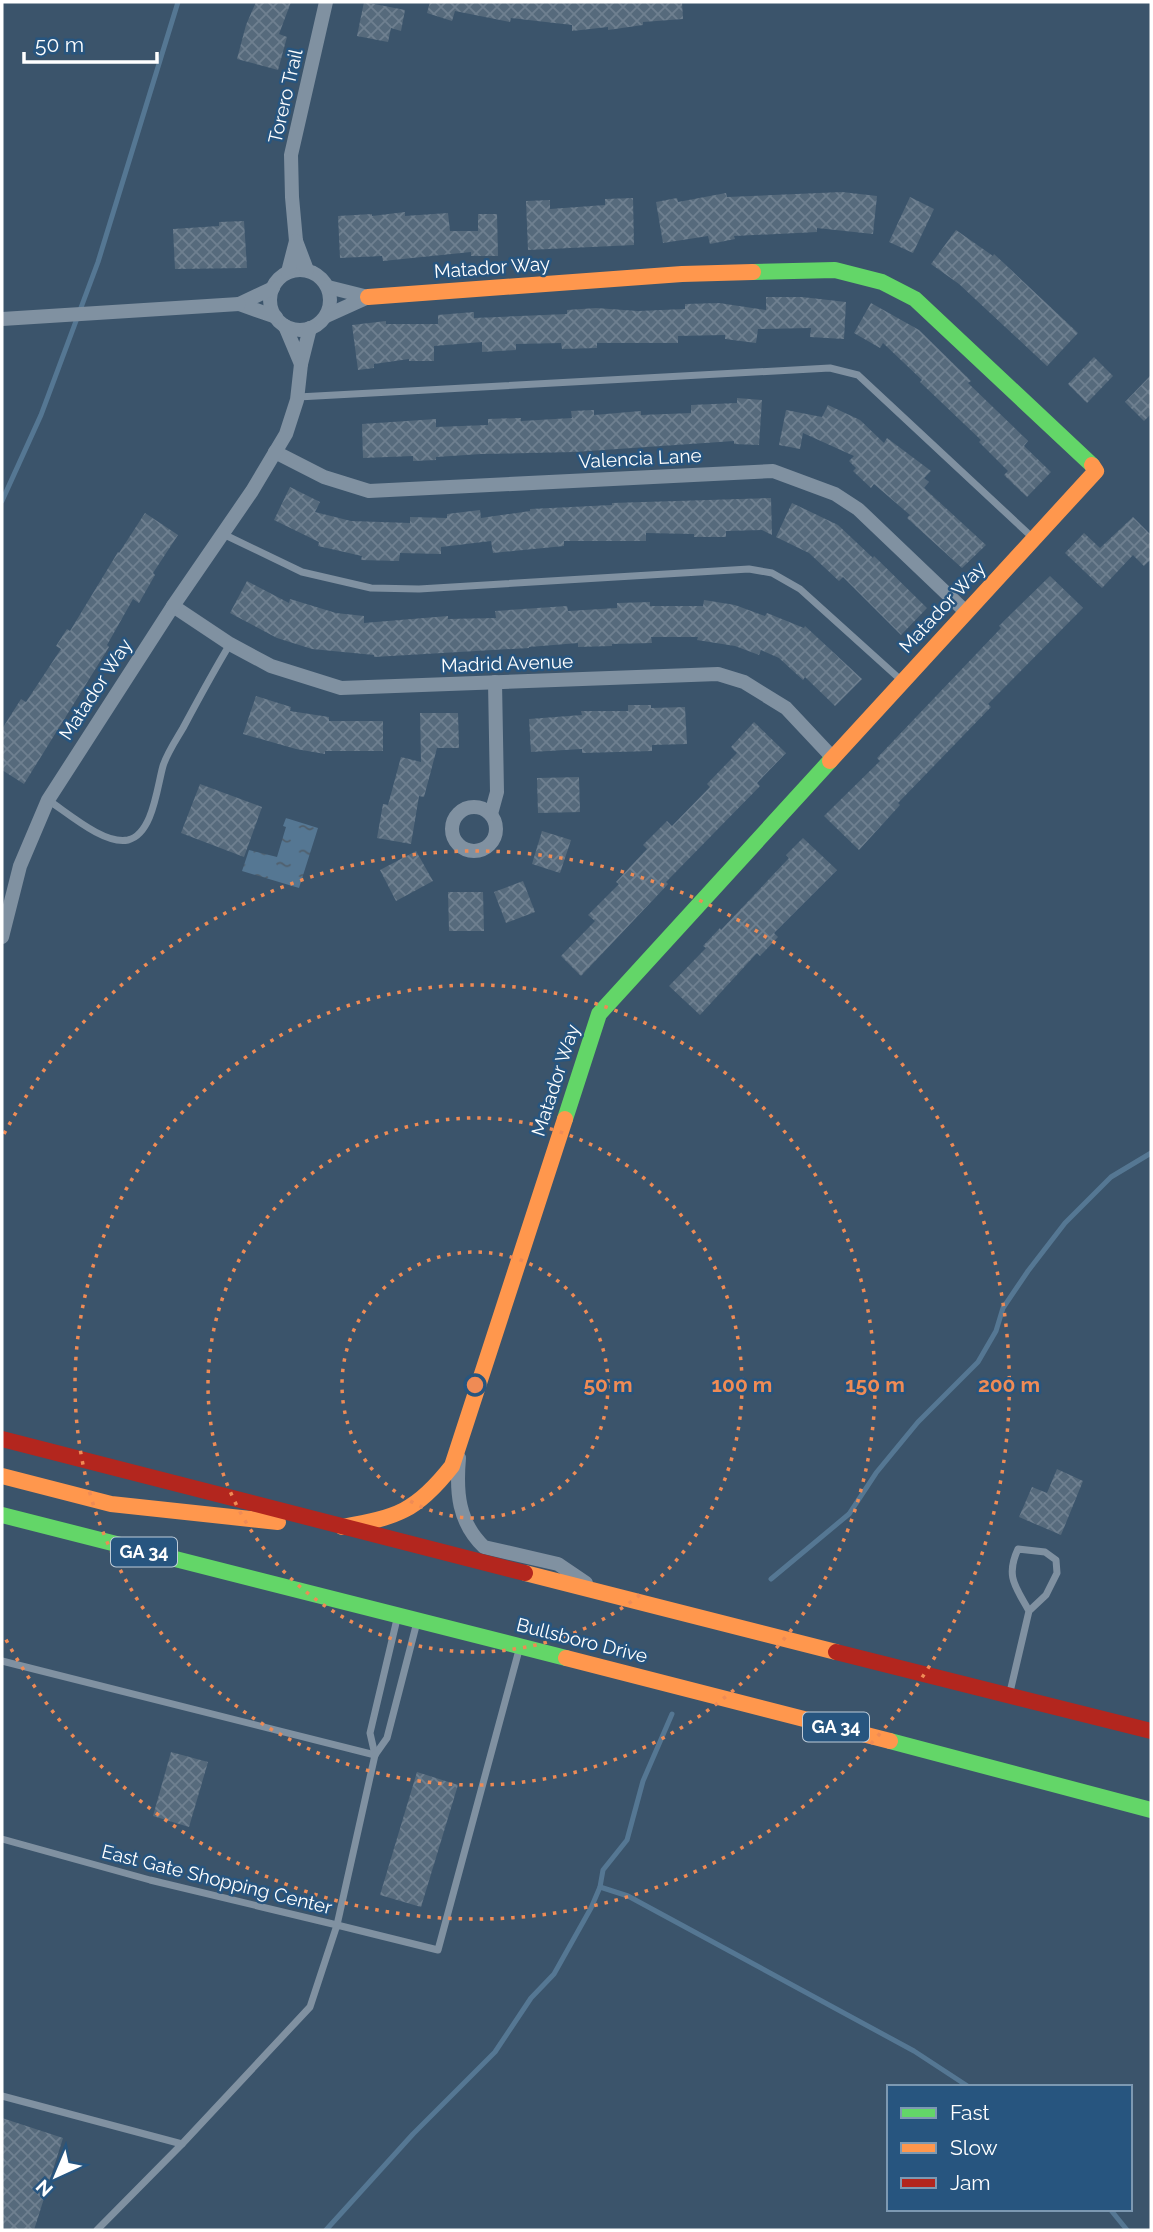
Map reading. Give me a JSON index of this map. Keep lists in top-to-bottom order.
{
  "streets": {
    "main road": ["Matador Way", "GA 34", "Bullsboro Drive"],
    "street": ["Torero Trail", "Valencia Lane", "Madrid Avenue"],
    "lane": ["East Gate Shopping Center"]
  },
  "crossings": [
    ["Torero Trail", "Matador Way"],
    ["Matador Way", "Valencia Lane"],
    ["Matador Way", "Madrid Avenue"],
    ["Bullsboro Drive", "East Gate Shopping Center"]
  ],
  "legend": ["Fast", "Slow", "Jam"],
  "scale_bar": "50 m",
  "north": "bottom left",
  "rings": [
    "50 m",
    "100 m",
    "150 m",
    "200 m"
  ]
}
